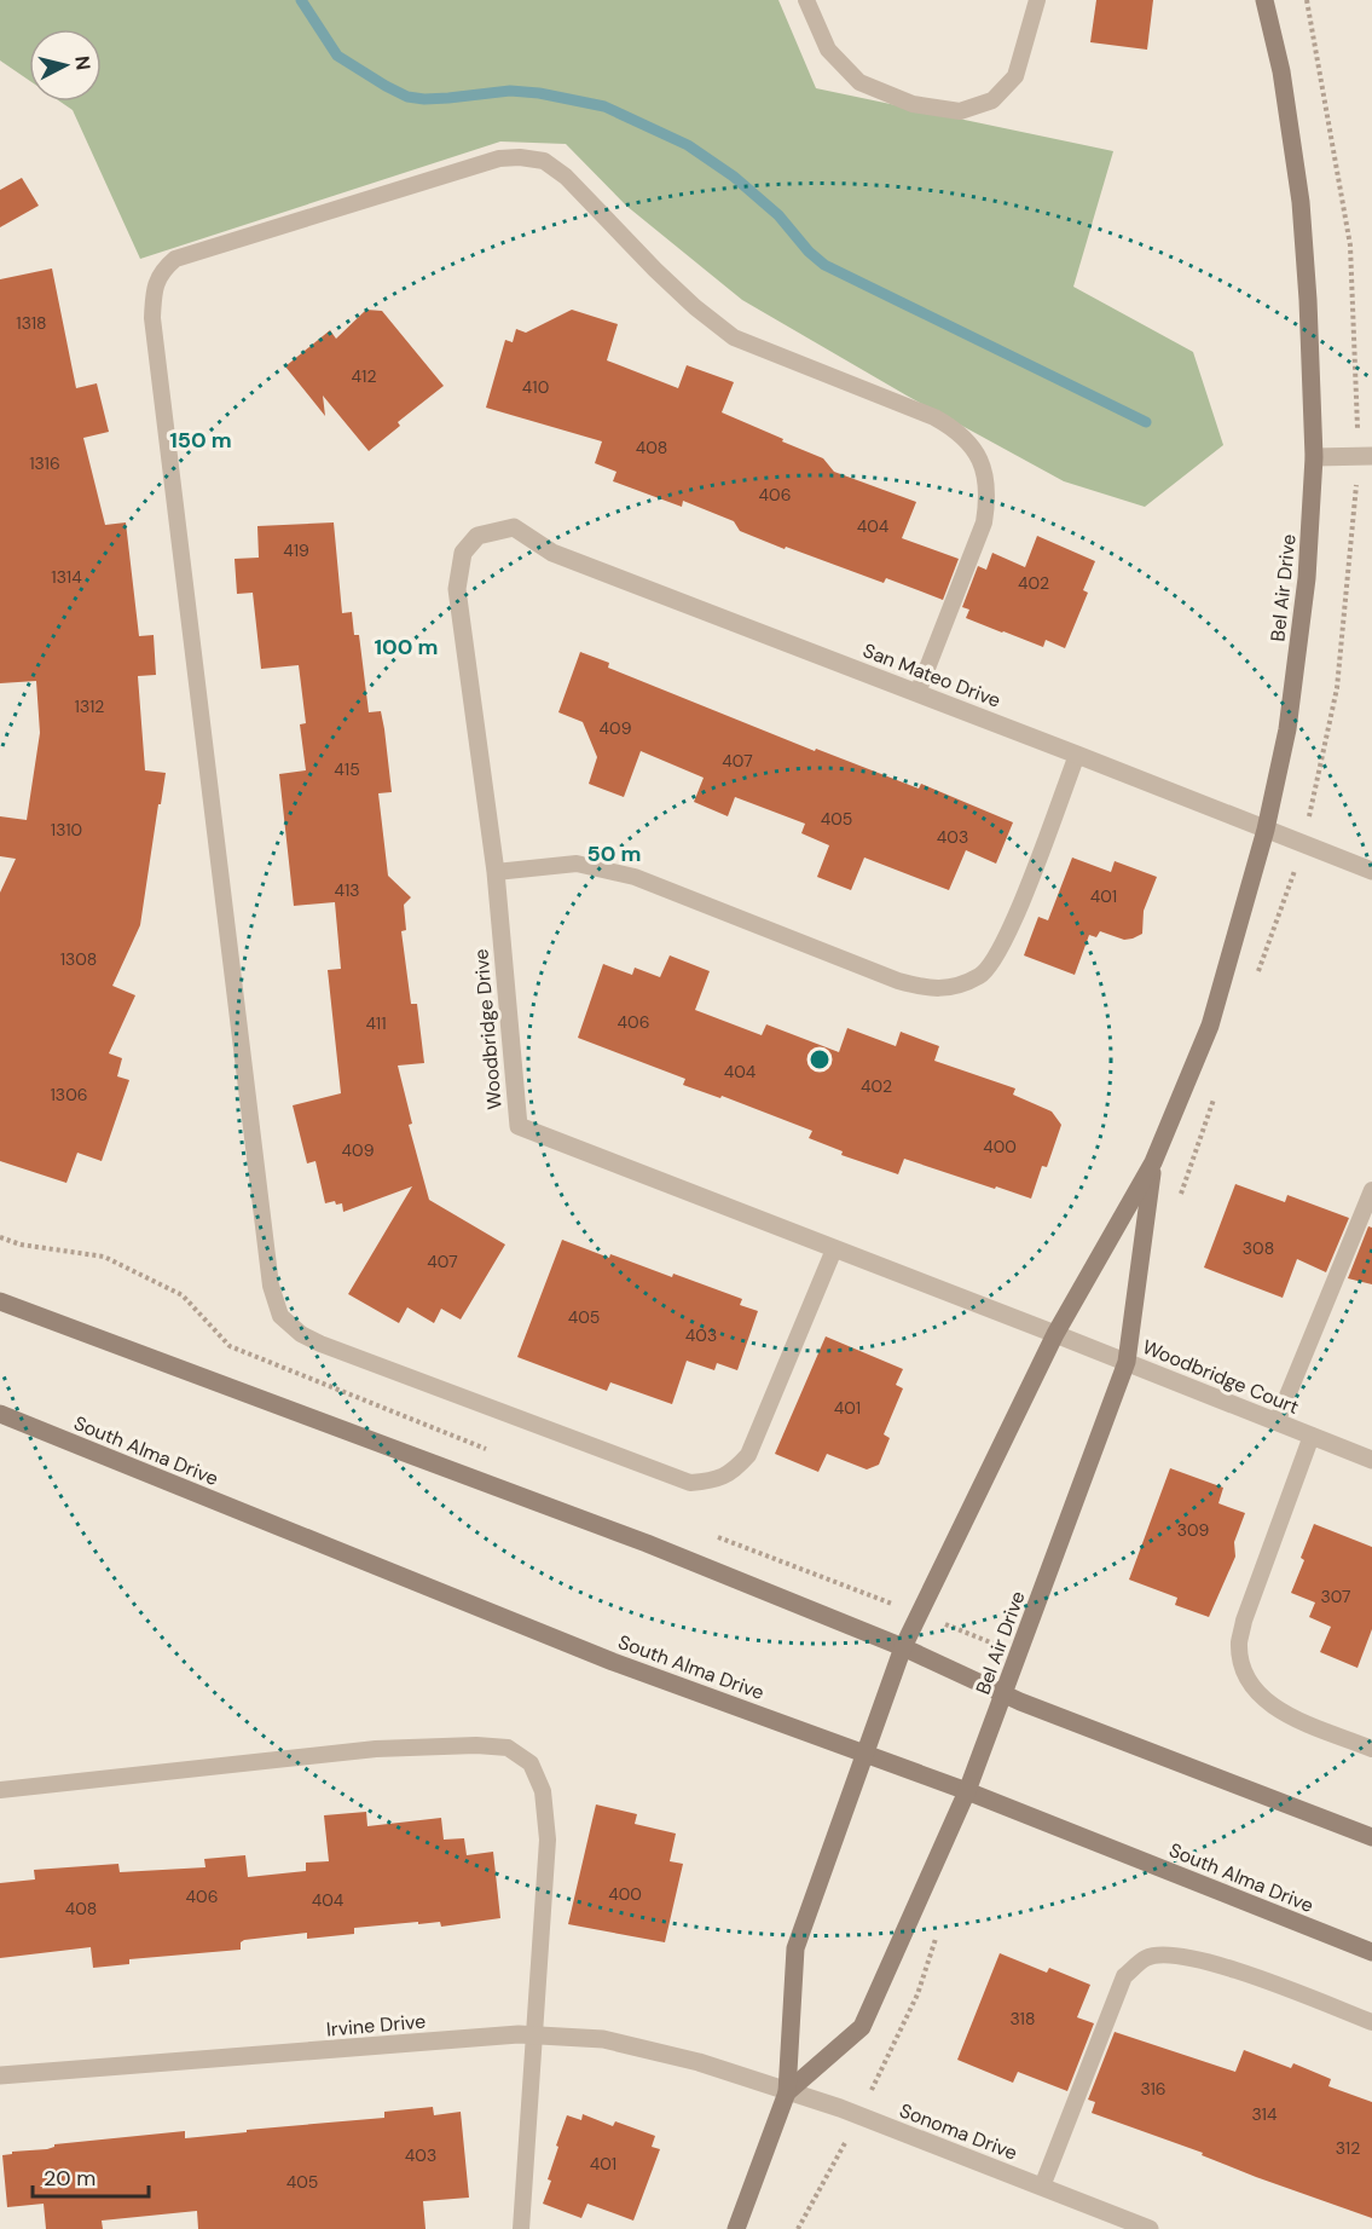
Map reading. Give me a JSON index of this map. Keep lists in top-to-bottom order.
{
  "streets": {
    "street": [
      "Bel Air Drive",
      "San Mateo Drive",
      "Woodbridge Drive",
      "Woodbridge Court",
      "South Alma Drive",
      "Irvine Drive",
      "Sonoma Drive"
    ]
  },
  "crossings": [
    ["Bel Air Drive", "San Mateo Drive"],
    ["Bel Air Drive", "Woodbridge Drive"],
    ["Bel Air Drive", "Woodbridge Court"],
    ["Bel Air Drive", "South Alma Drive"],
    ["Bel Air Drive", "Sonoma Drive"],
    ["San Mateo Drive", "Woodbridge Drive"],
    ["Woodbridge Drive", "Woodbridge Court"],
    ["Irvine Drive", "Sonoma Drive"]
  ],
  "house_numbers": [
    "1318",
    "412",
    "410",
    "408",
    "1316",
    "406",
    "404",
    "419",
    "1314",
    "402",
    "1312",
    "409",
    "407",
    "415",
    "405",
    "1310",
    "403",
    "413",
    "401",
    "1308",
    "406",
    "411",
    "404",
    "402",
    "1306",
    "400",
    "409",
    "308",
    "407",
    "405",
    "403",
    "401",
    "309",
    "307",
    "400",
    "406",
    "404",
    "408",
    "318",
    "316",
    "314",
    "312",
    "403",
    "401",
    "405"
  ],
  "scale_bar": "20 m",
  "north": "right",
  "rings": ["150 m", "100 m", "50 m"]
}
